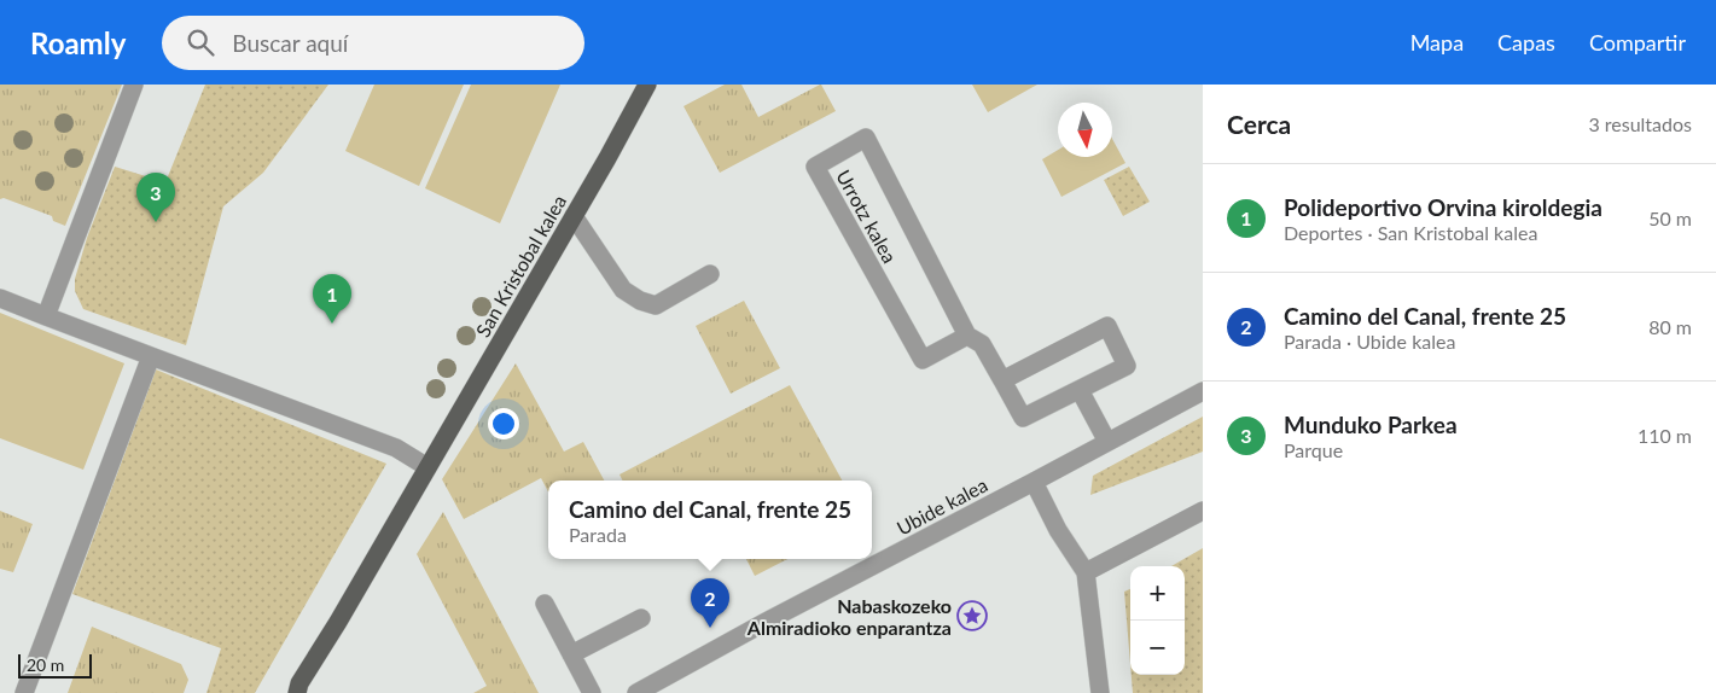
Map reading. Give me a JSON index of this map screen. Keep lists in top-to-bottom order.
{
  "streets": {
    "main road": ["San Kristobal kalea"],
    "street": ["Urrotz kalea", "Ubide kalea"]
  },
  "places": {
    "place": ["Nabaskozeko Almiradioko enparantza"]
  },
  "scale_bar": "20 m",
  "north": "bottom",
  "page": {
    "header": "Roamly",
    "search": "Buscar aquí",
    "nav": ["Mapa", "Capas", "Compartir"],
    "heading": ["Cerca", "3 resultados"],
    "list": [
      {
        "mark": "1",
        "name": "Polideportivo Orvina kiroldegia",
        "note": "Deportes · San Kristobal kalea",
        "value": "50 m"
      },
      {
        "mark": "2",
        "name": "Camino del Canal, frente 25",
        "note": "Parada · Ubide kalea",
        "value": "80 m"
      },
      {
        "mark": "3",
        "name": "Munduko Parkea",
        "note": "Parque",
        "value": "110 m"
      }
    ],
    "pins": ["3", "1", "2"],
    "popup": ["Camino del Canal, frente 25", "Parada"],
    "map_buttons": ["+", "−"],
    "scale": "20 m"
  }
}
